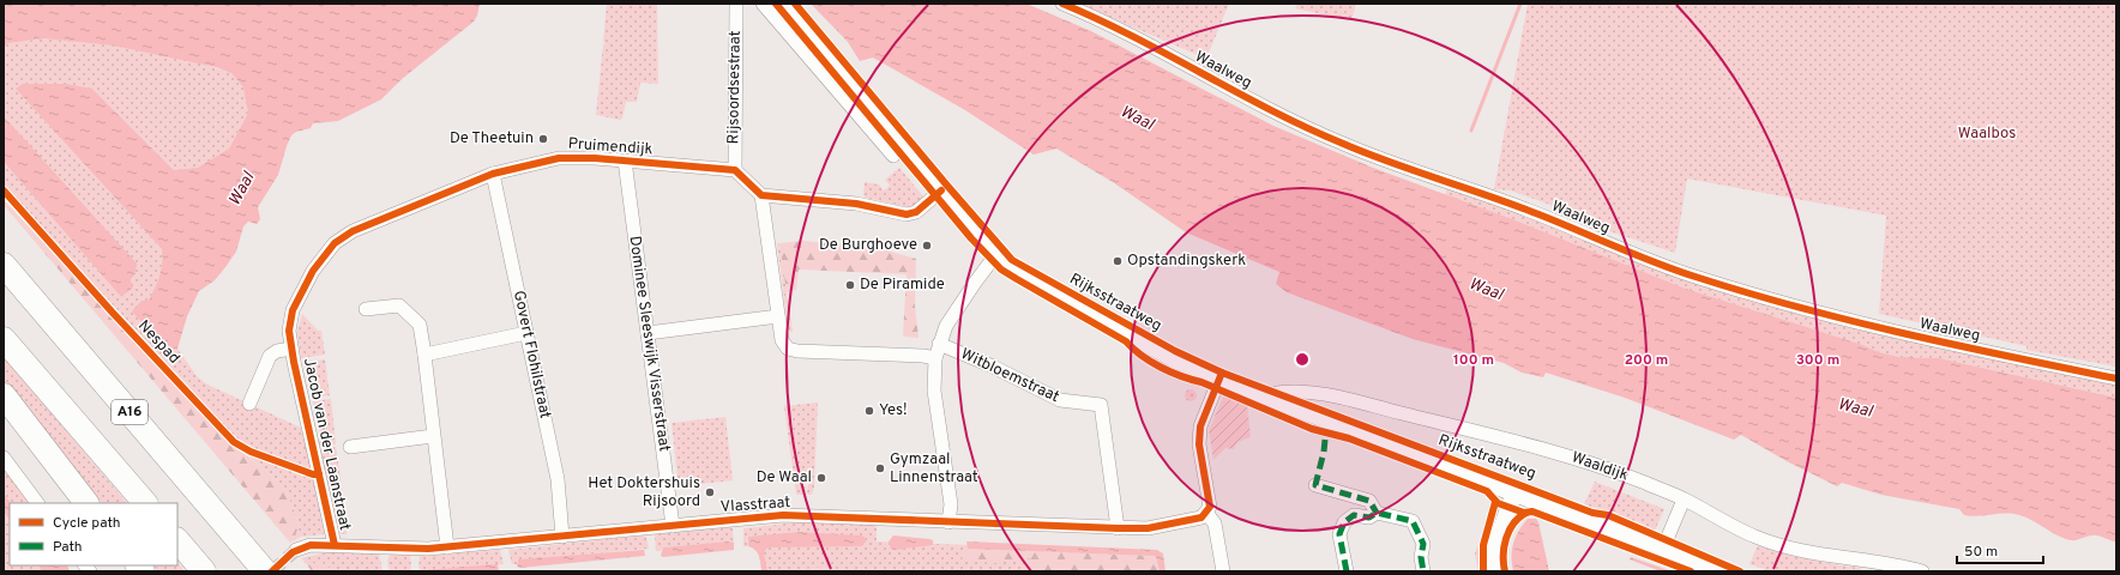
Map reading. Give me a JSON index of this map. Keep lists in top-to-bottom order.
{
  "streets": {
    "highway": ["A16"],
    "street": [
      "Waalweg",
      "Rijsoordsestraat",
      "Pruimendijk",
      "Rijksstraatweg",
      "Dominee Sleeswijk Visserstraat",
      "Govert Flohilstraat",
      "Witbloemstraat",
      "Jacob van der Laanstraat",
      "Waaldijk",
      "Vlasstraat"
    ],
    "cycle path": ["Nespad"]
  },
  "crossings": [
    ["Rijsoordsestraat", "Pruimendijk"],
    ["Pruimendijk", "Dominee Sleeswijk Visserstraat"],
    ["Pruimendijk", "Govert Flohilstraat"],
    ["Pruimendijk", "Jacob van der Laanstraat"],
    ["Rijksstraatweg", "Waaldijk"],
    ["Dominee Sleeswijk Visserstraat", "Vlasstraat"],
    ["Govert Flohilstraat", "Vlasstraat"],
    ["Witbloemstraat", "Vlasstraat"],
    ["Jacob van der Laanstraat", "Vlasstraat"]
  ],
  "water": ["Waal"],
  "parks": ["Waalbos"],
  "places": [
    "De Theetuin",
    "De Burghoeve",
    "Opstandingskerk",
    "De Piramide",
    "Yes!",
    "Gymzaal Linnenstraat",
    "De Waal",
    "Het Doktershuis Rijsoord"
  ],
  "legend": ["Cycle path", "Path"],
  "scale_bar": "50 m",
  "rings": ["100 m", "200 m", "300 m"]
}
